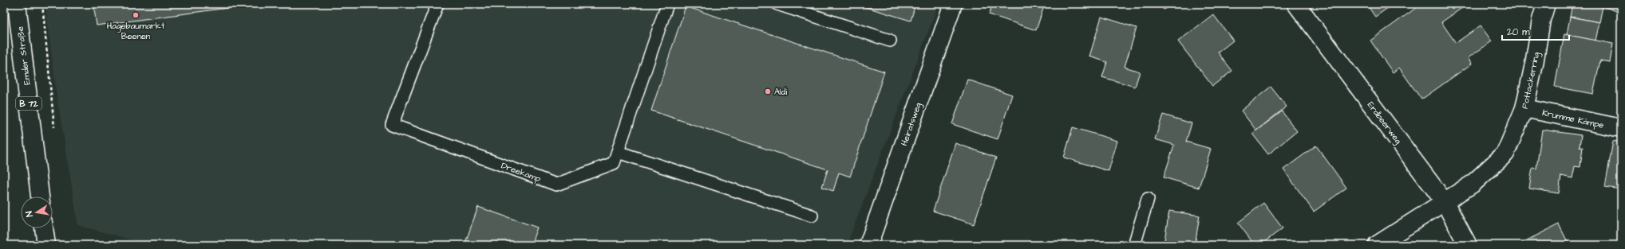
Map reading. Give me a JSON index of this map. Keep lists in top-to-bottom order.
{
  "streets": {
    "street": [
      "Emder Straße",
      "Pottackerring",
      "B 72",
      "Krumme Kämpe",
      "Erdbeerweg",
      "Heiratsweg"
    ],
    "lane": ["Dreekamp"]
  },
  "crossings": [
    ["Pottackerring", "Krumme Kämpe"],
    ["Pottackerring", "Erdbeerweg"]
  ],
  "places": ["Hagebaumarkt Beenen", "Aldi"],
  "scale_bar": "20 m",
  "north": "left"
}
